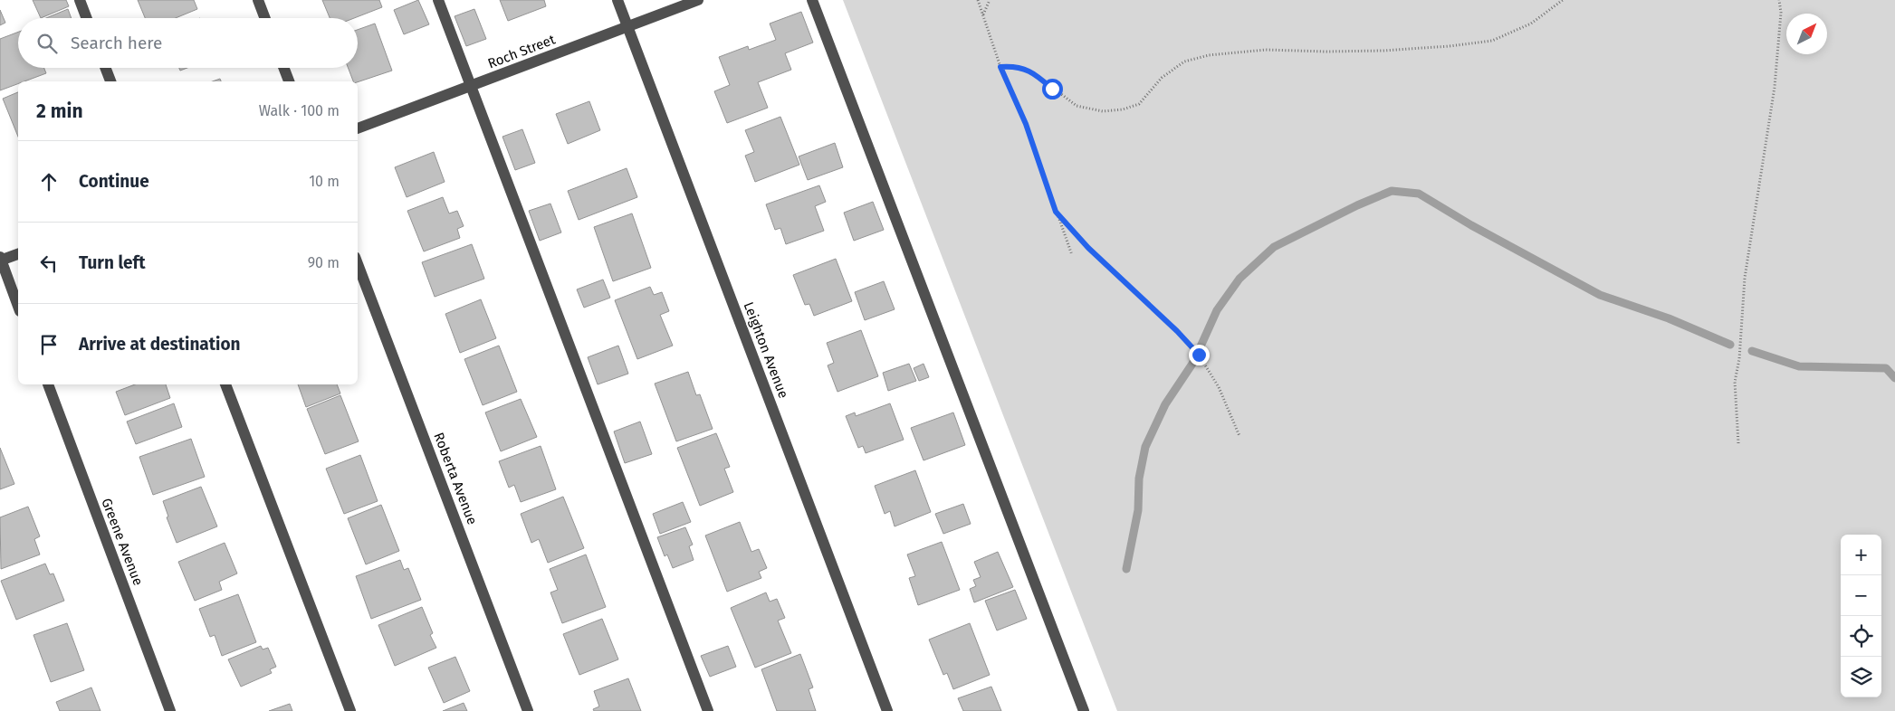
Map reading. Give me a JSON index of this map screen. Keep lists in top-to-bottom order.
{
  "streets": {
    "street": [
      "Roch Street",
      "Leighton Avenue",
      "Roberta Avenue",
      "Greene Avenue"
    ]
  },
  "crossings": [
    ["Roch Street", "Leighton Avenue"]
  ],
  "north": "top right",
  "page": {
    "search": "Search here",
    "heading": ["2 min", "Walk · 100 m"],
    "list": [
      ["Continue", "10 m"],
      ["Turn left", "90 m"],
      "Arrive at destination"
    ],
    "map_buttons": ["+", "−"]
  }
}
